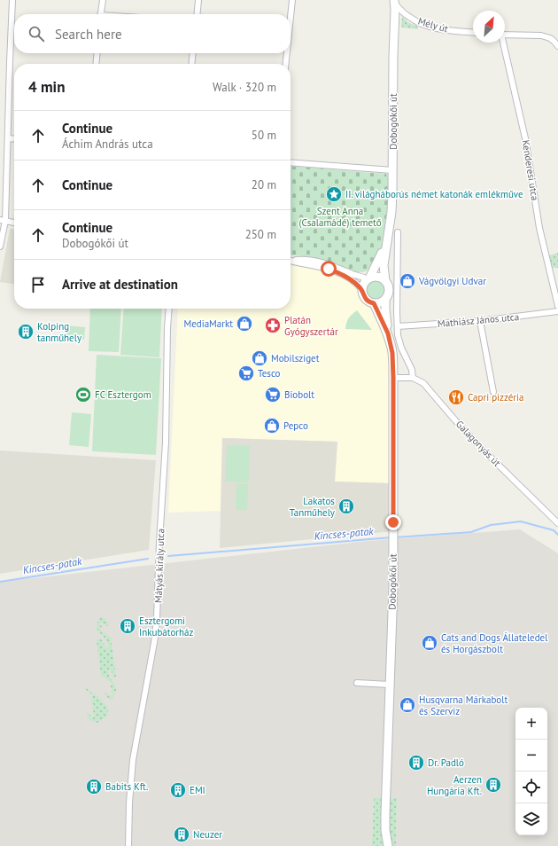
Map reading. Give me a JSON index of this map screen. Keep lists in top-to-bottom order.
{
  "streets": {
    "main road": ["Dobogókői út"],
    "street": [
      "Mély út",
      "Kenderesi utca",
      "Mathiász János utca",
      "Galagonyás út",
      "Mátyás király utca"
    ]
  },
  "crossings": [
    ["Mély út", "Dobogókői út"]
  ],
  "water": ["Kincses-patak"],
  "parks": ["Szent Anna (Csalamádé) temető"],
  "places": {
    "place": ["II. világháborús német katonák emlékműve"],
    "shop": [
      "Vágvölgyi Udvar",
      "MediaMarkt",
      "Mobilsziget",
      "Pepco",
      "Cats and Dogs Állateledel és Horgászbolt",
      "Husqvarna Márkabolt és Szerviz"
    ],
    "pharmacy": ["Platán Gyógyszertár"],
    "building": [
      "Kolping tanműhely",
      "Lakatos Tanműhely",
      "Esztergomi Inkubátorház",
      "Dr. Padló",
      "Aerzen Hungária Kft.",
      "Babits Kft.",
      "EMI",
      "Neuzer"
    ],
    "supermarket": ["Tesco", "Biobolt"],
    "sports": ["FC Esztergom"],
    "restaurant": ["Capri pizzéria"]
  },
  "north": "top right",
  "page": {
    "search": "Search here",
    "heading": ["4 min", "Walk · 320 m"],
    "list": [
      ["Continue", "Áchim András utca", "50 m"],
      ["Continue", "20 m"],
      ["Continue", "Dobogókői út", "250 m"],
      "Arrive at destination"
    ],
    "map_buttons": ["+", "−"]
  }
}
